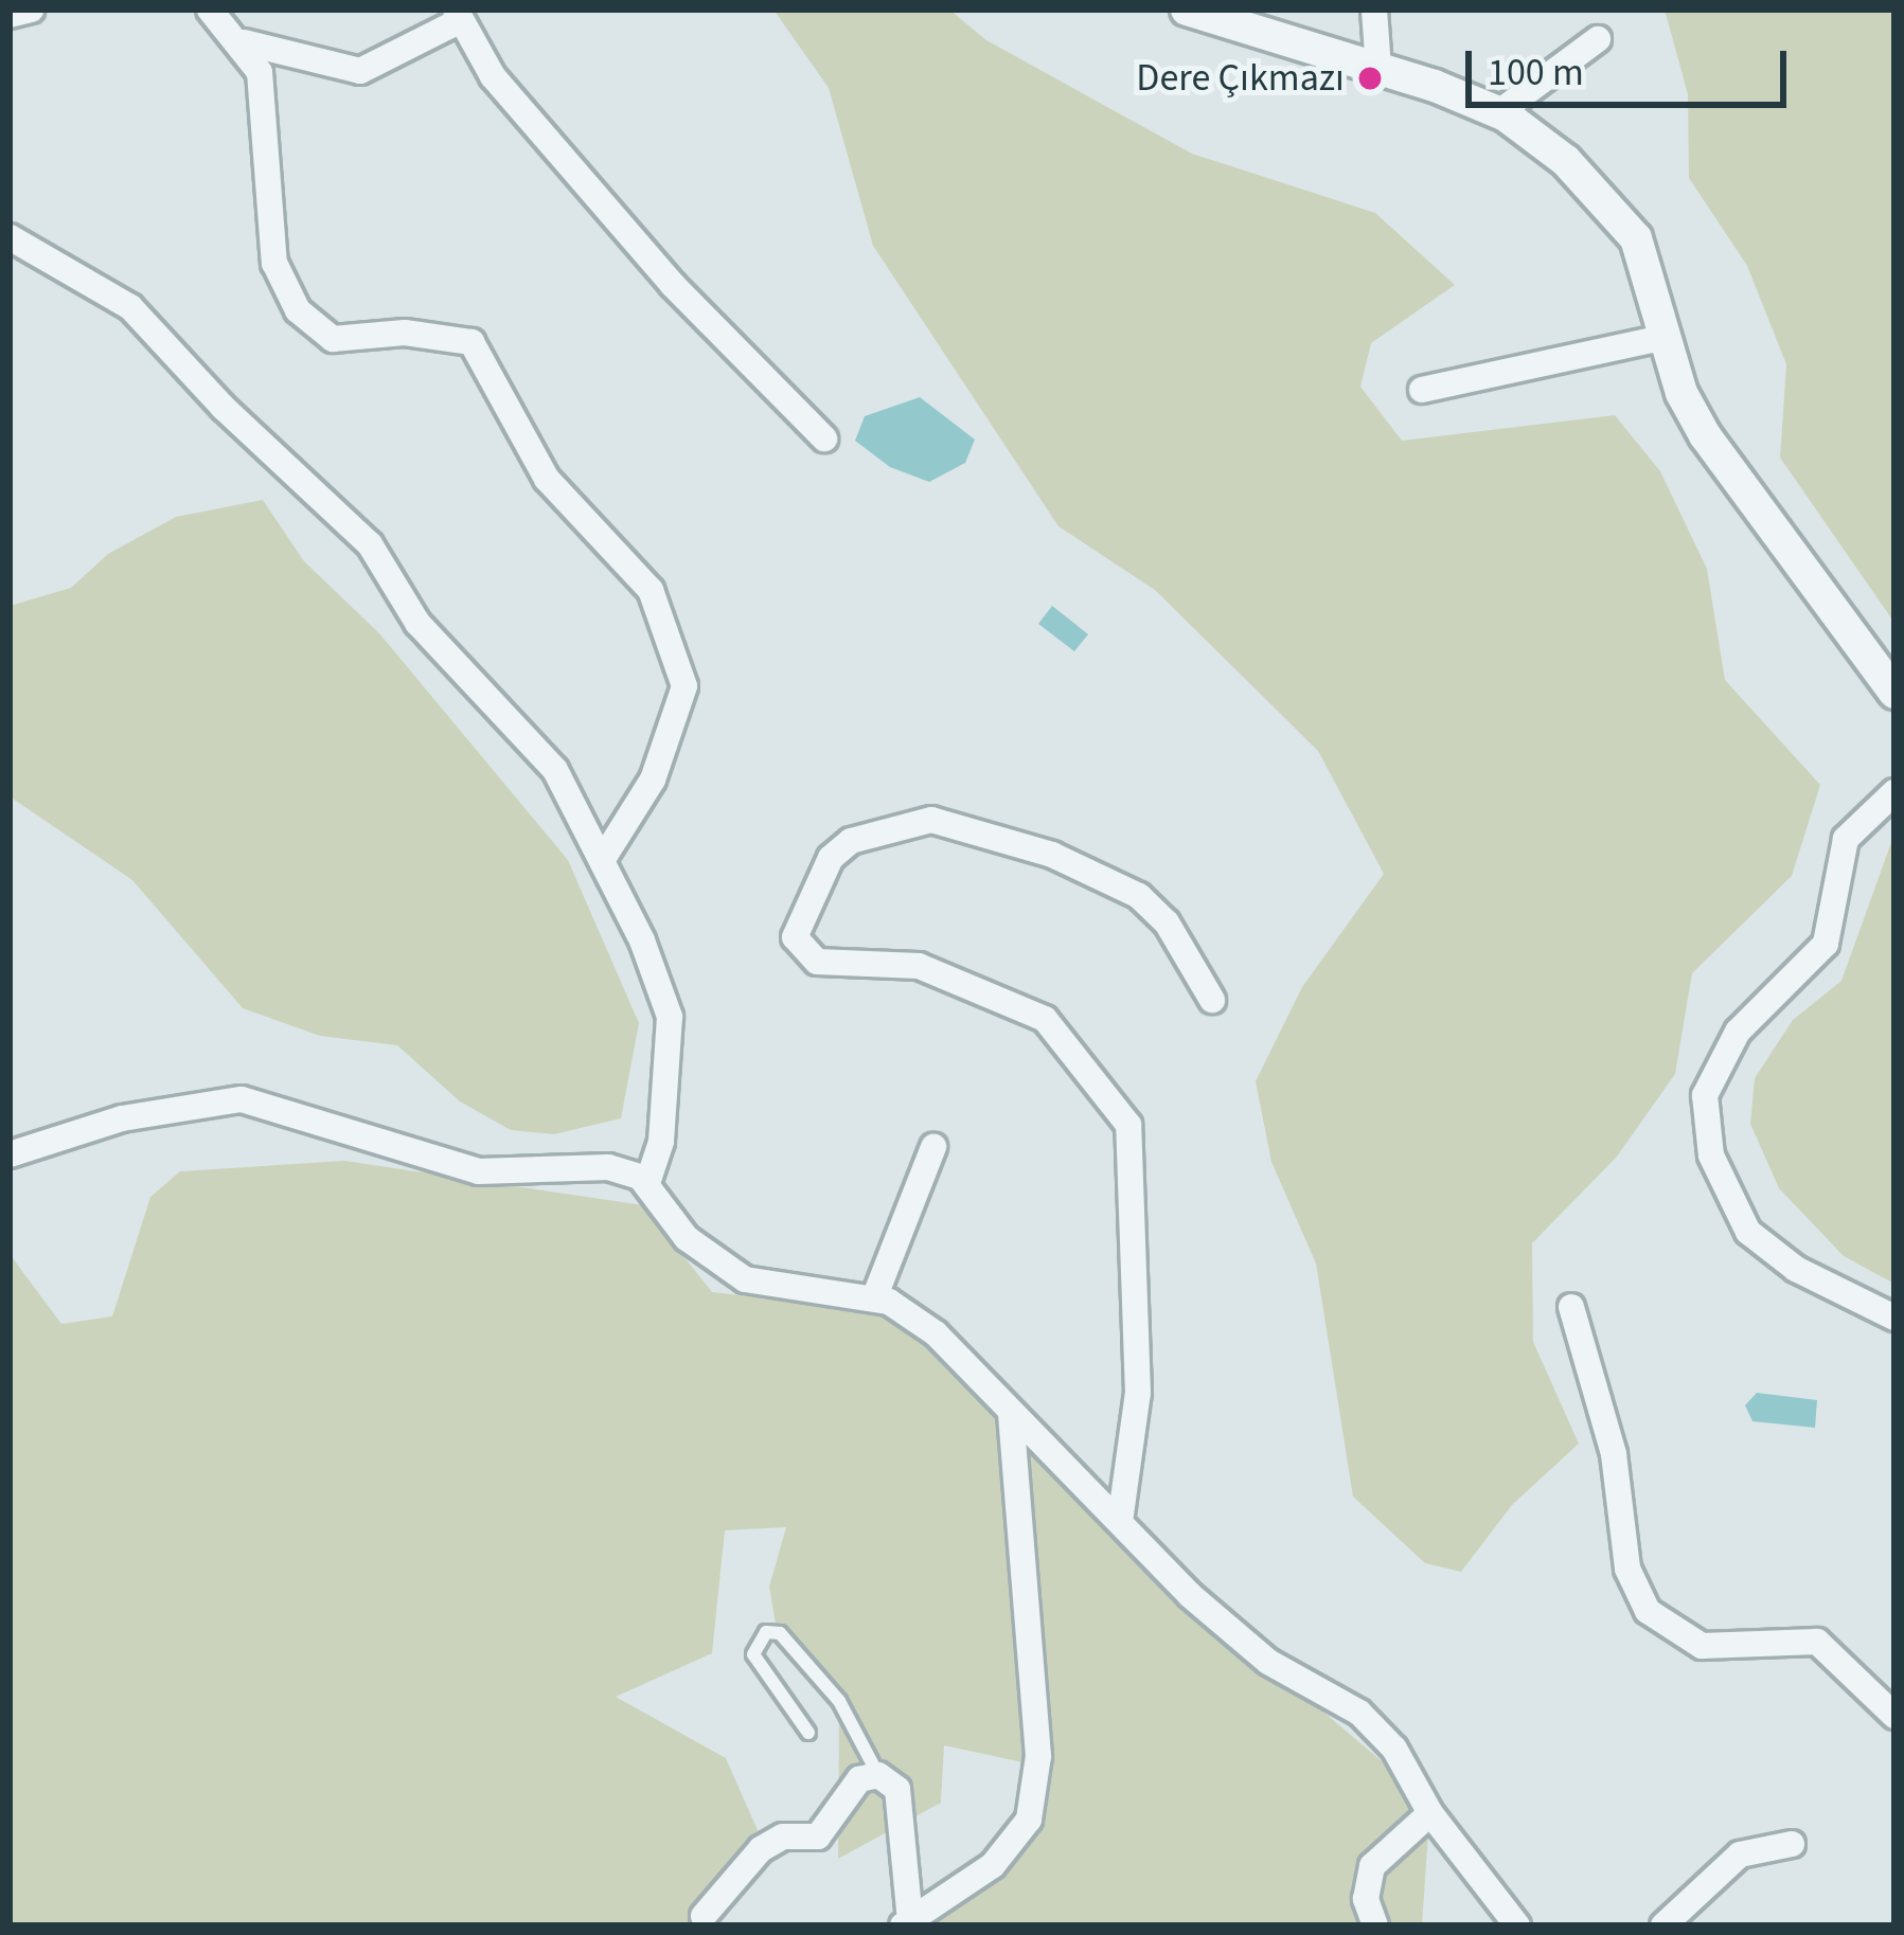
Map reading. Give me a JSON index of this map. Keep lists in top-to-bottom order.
{
  "places": ["Dere Çıkmazı"],
  "scale_bar": "100 m"
}
